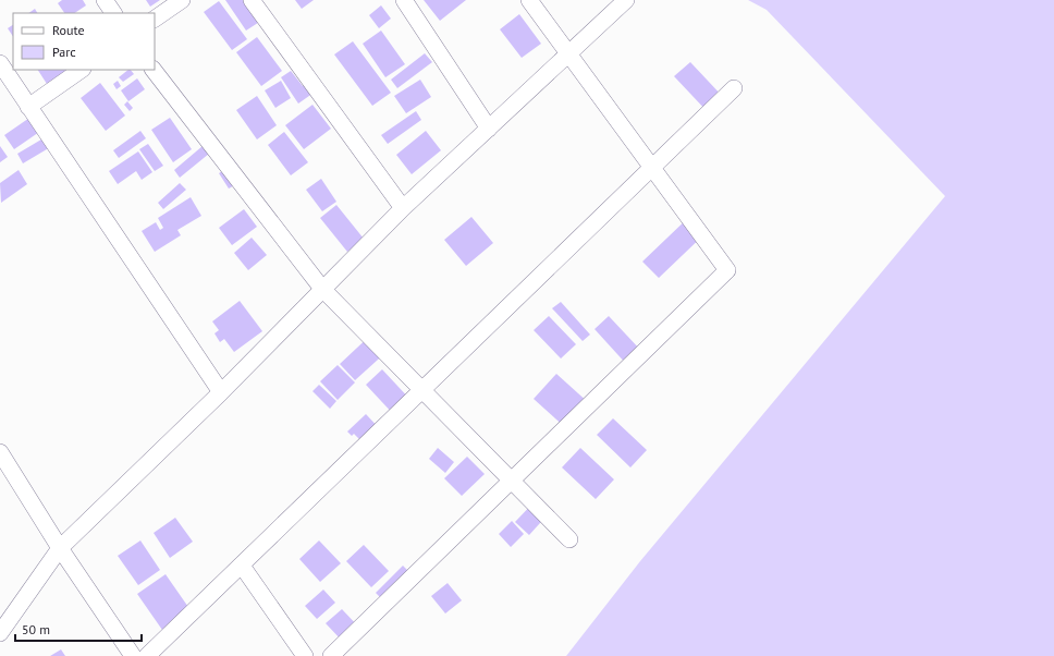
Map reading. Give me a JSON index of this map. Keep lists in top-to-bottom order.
{
  "legend": ["Route", "Parc"],
  "scale_bar": "50 m"
}
